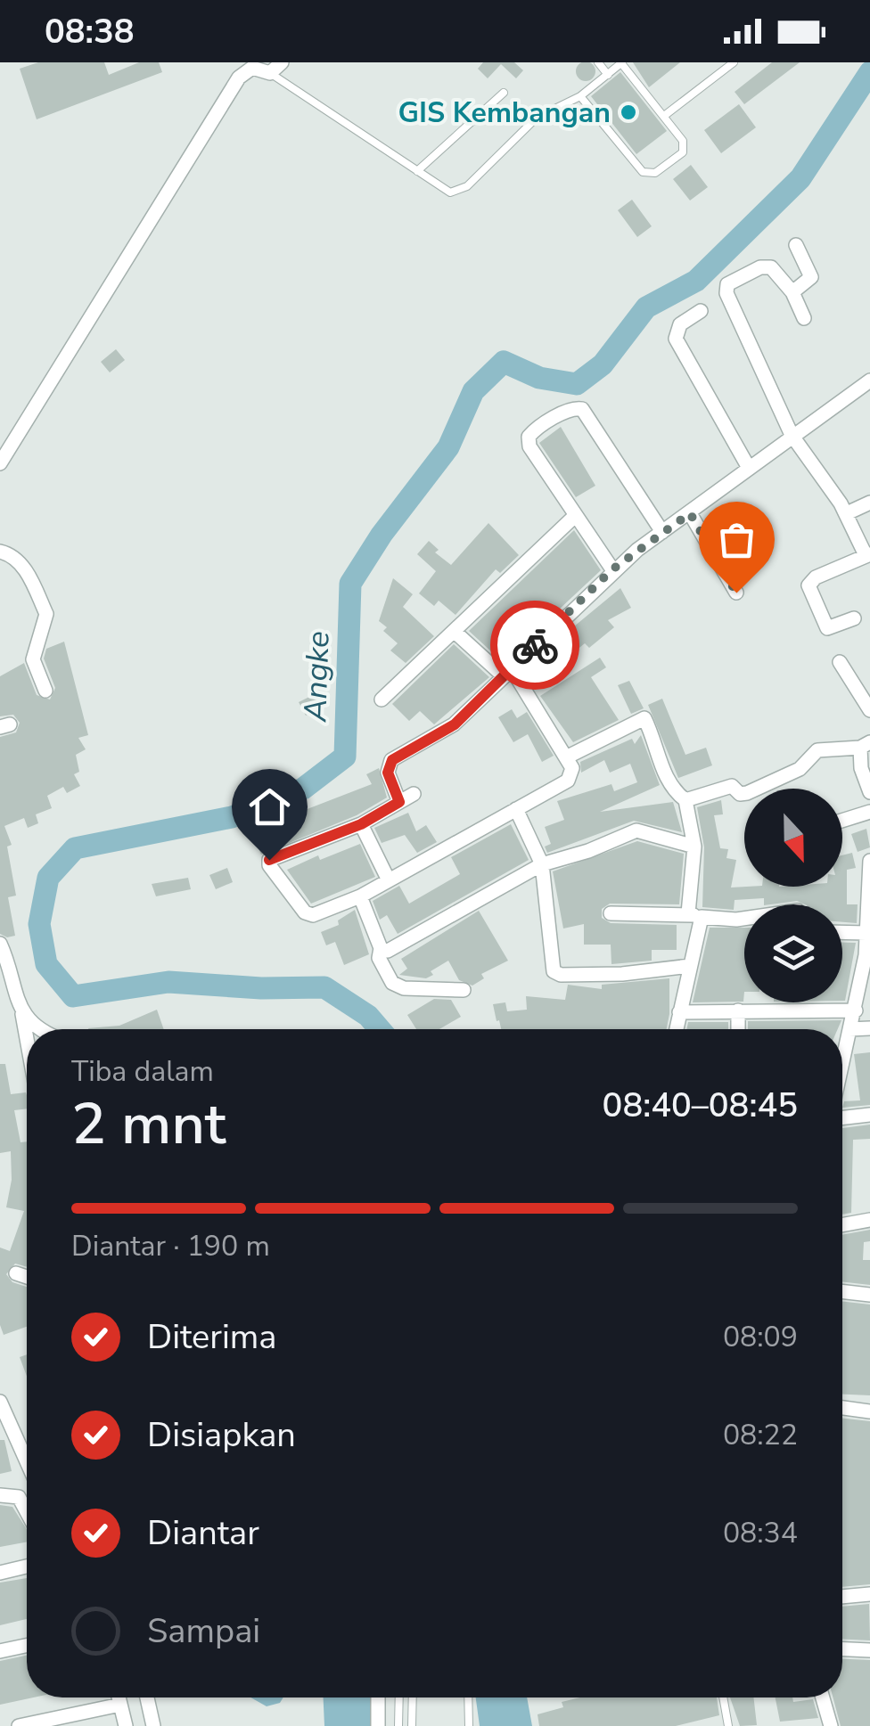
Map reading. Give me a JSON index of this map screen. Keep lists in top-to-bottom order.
{
  "water": ["Angke"],
  "places": ["GIS Kembangan"],
  "north": "bottom",
  "page": {
    "status": "08:38",
    "heading": ["2 mnt", "Tiba dalam", "08:40–08:45"],
    "bar": "Diantar · 190 m",
    "list": [
      ["Diterima", "08:09"],
      ["Disiapkan", "08:22"],
      ["Diantar", "08:34"],
      "Sampai"
    ]
  }
}
